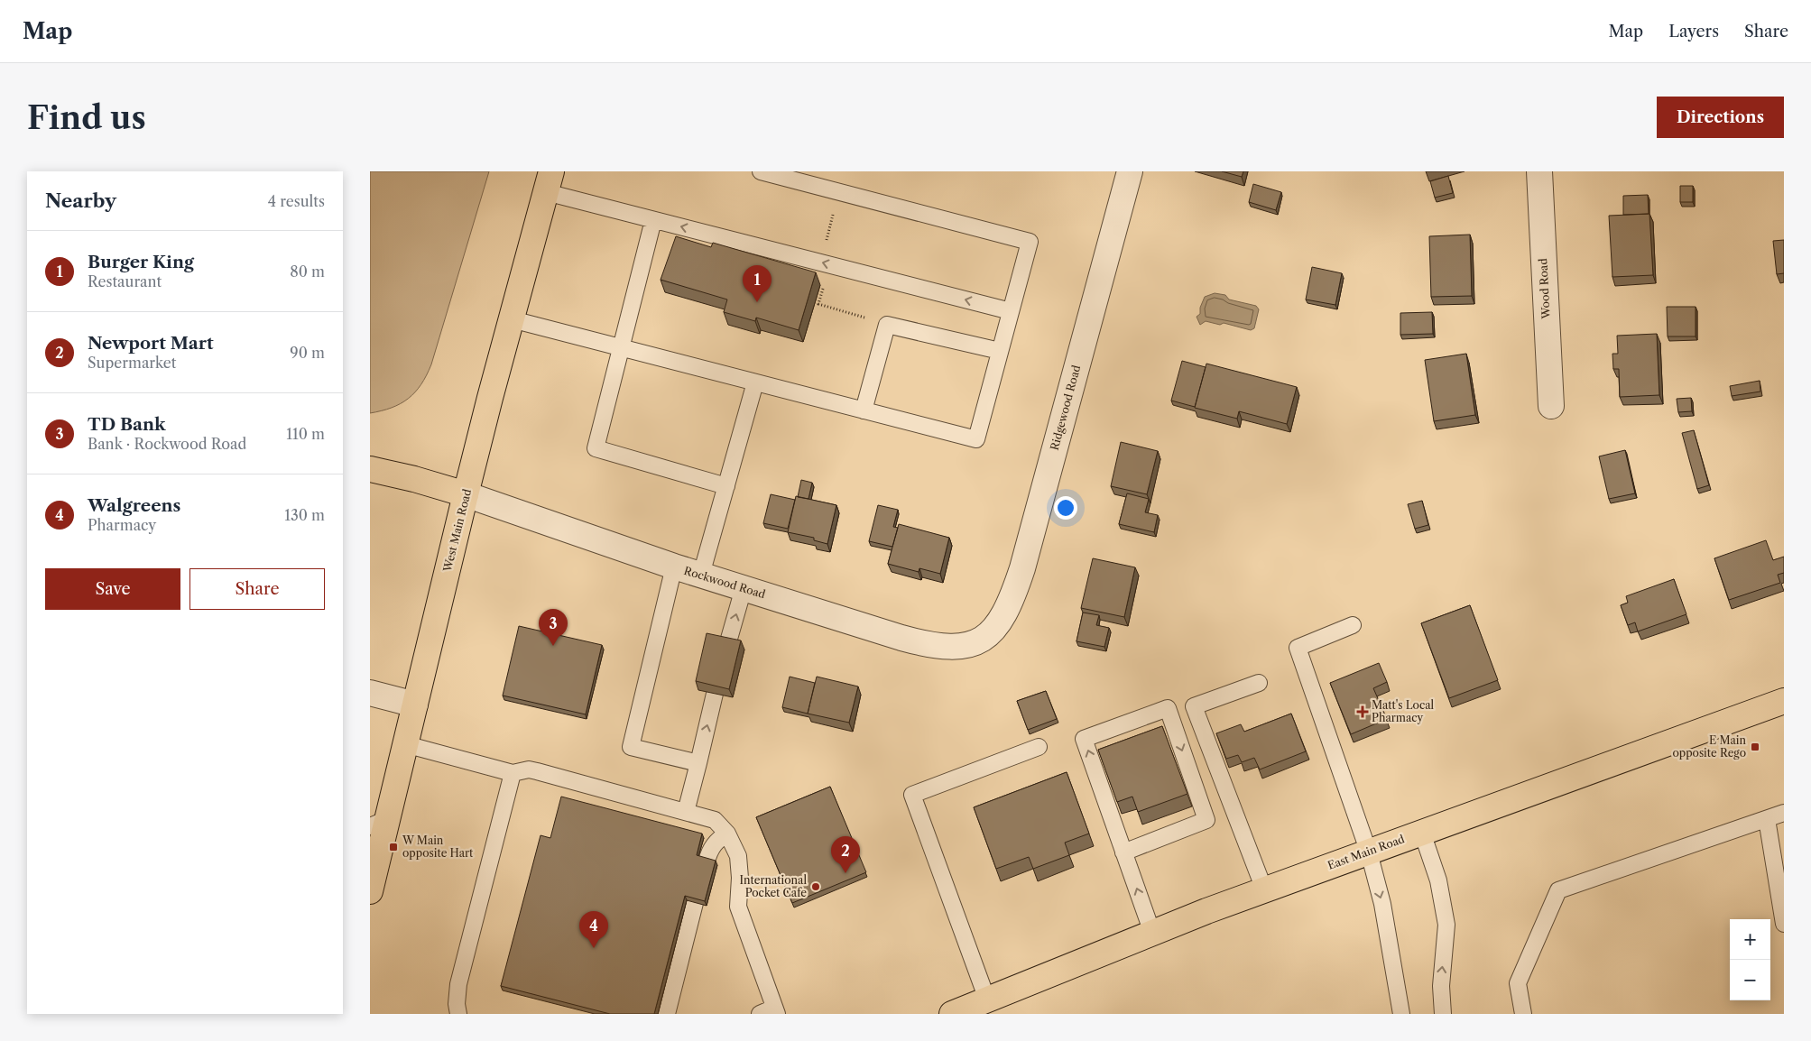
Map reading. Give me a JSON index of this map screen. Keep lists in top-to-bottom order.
{
  "streets": {
    "main road": ["West Main Road", "East Main Road"],
    "street": ["Wood Road", "Ridgewood Road", "Rockwood Road"]
  },
  "crossings": [
    ["Ridgewood Road", "Rockwood Road"],
    ["West Main Road", "Rockwood Road"]
  ],
  "places": {
    "health": ["Matt's Local Pharmacy"],
    "transit": ["E Main opposite Rego", "W Main opposite Hart"],
    "other": ["International Pocket Cafe"]
  },
  "page": {
    "header": "Map",
    "nav": ["Map", "Layers", "Share"],
    "buttons": [
      "Directions",
      ["Save", "Share"]
    ],
    "title": "Find us",
    "heading": ["Nearby", "4 results"],
    "list": [
      {
        "mark": "1",
        "name": "Burger King",
        "note": "Restaurant",
        "value": "80 m"
      },
      {
        "mark": "2",
        "name": "Newport Mart",
        "note": "Supermarket",
        "value": "90 m"
      },
      {
        "mark": "3",
        "name": "TD Bank",
        "note": "Bank · Rockwood Road",
        "value": "110 m"
      },
      {
        "mark": "4",
        "name": "Walgreens",
        "note": "Pharmacy",
        "value": "130 m"
      }
    ],
    "pins": [
      "1",
      "3",
      "2",
      "4"
    ],
    "map_buttons": ["+", "−"]
  }
}
